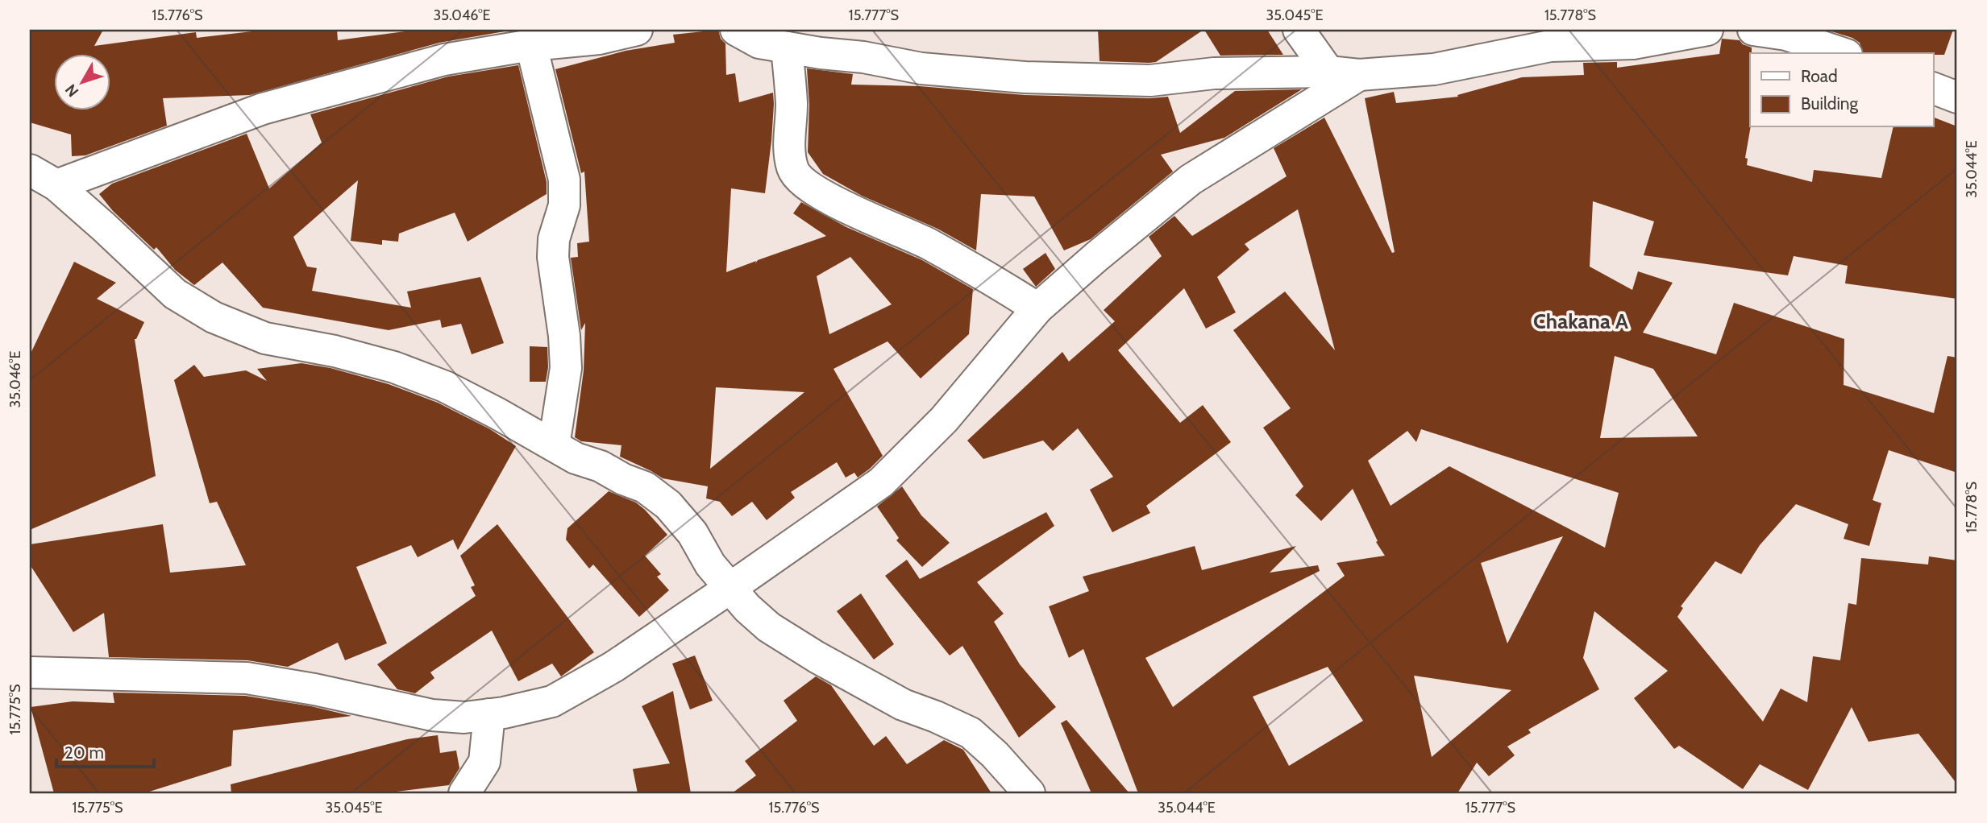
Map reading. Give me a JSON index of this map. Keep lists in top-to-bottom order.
{
  "districts": ["Chakana A"],
  "legend": ["Road", "Building"],
  "scale_bar": "20 m",
  "north": "bottom left",
  "coordinates": [
    "15.776°S",
    "35.046°E",
    "15.777°S",
    "35.045°E",
    "15.778°S",
    "35.044°E",
    "15.775°S"
  ]
}
